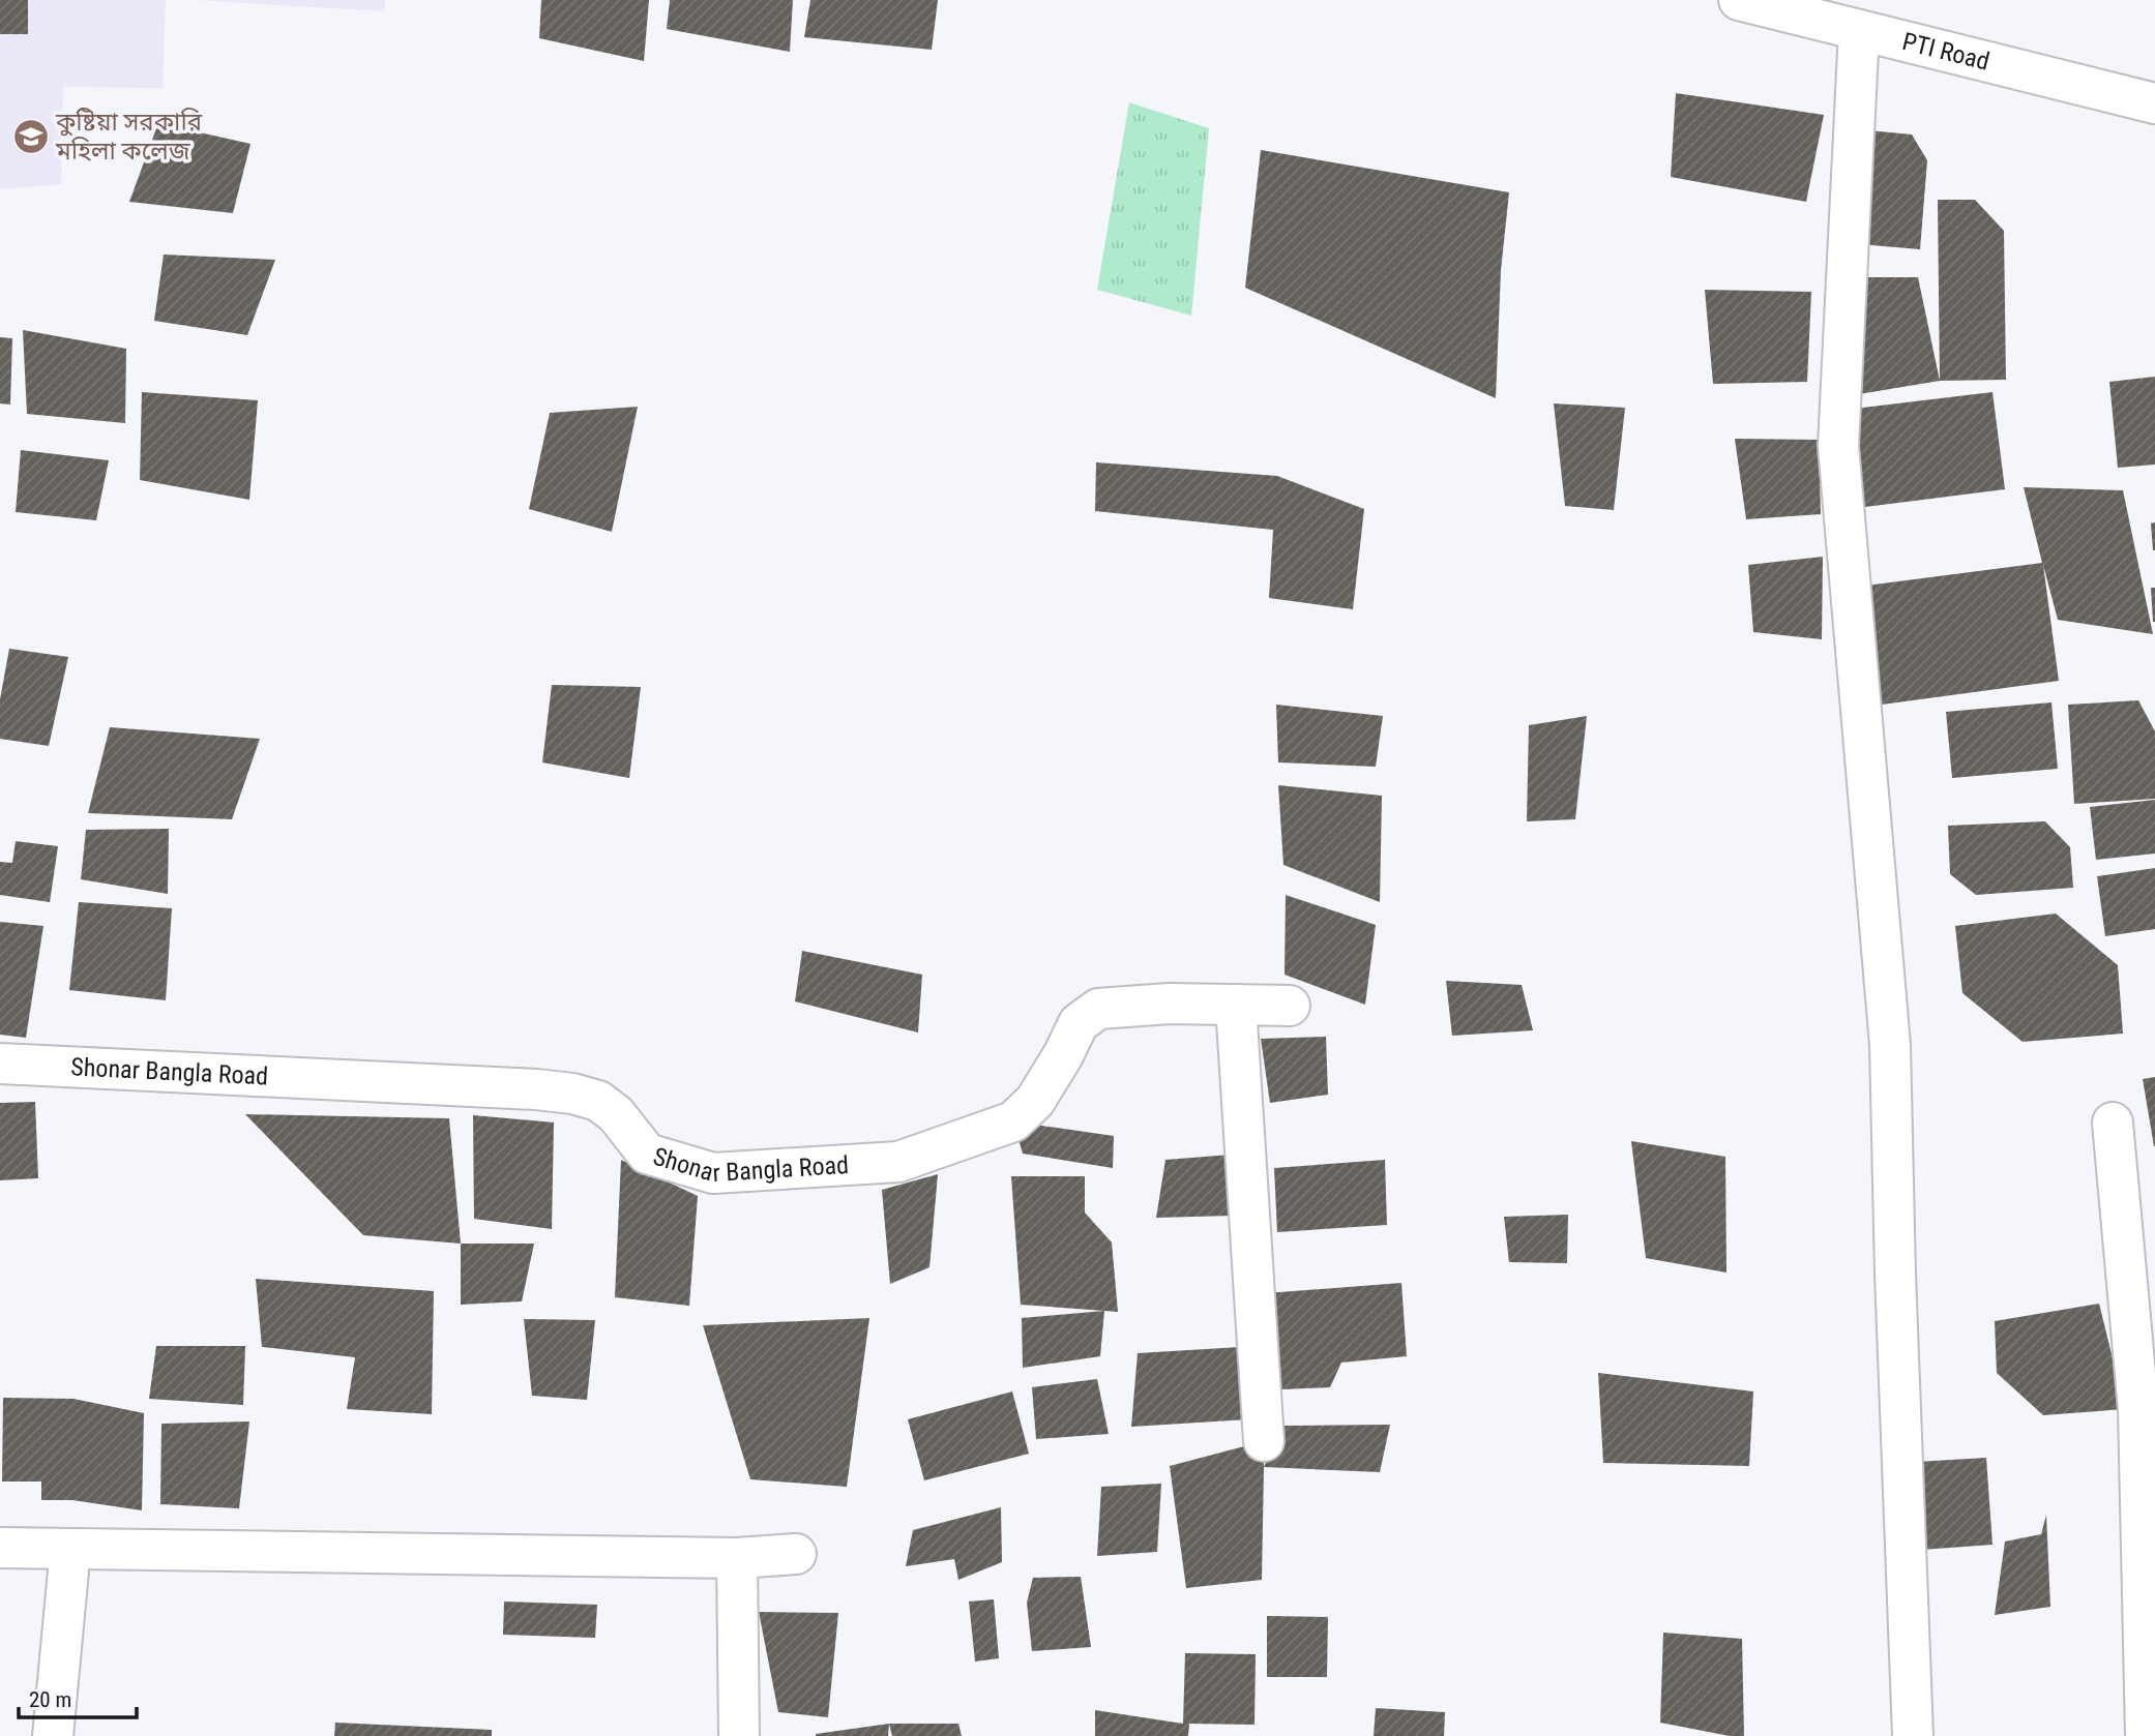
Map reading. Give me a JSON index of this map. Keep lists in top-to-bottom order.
{
  "streets": {
    "street": ["PTI Road", "Shonar Bangla Road"]
  },
  "places": {
    "school or university": ["কুষ্টিয়া সরকারি মহিলা কলেজ"]
  },
  "scale_bar": "20 m"
}
